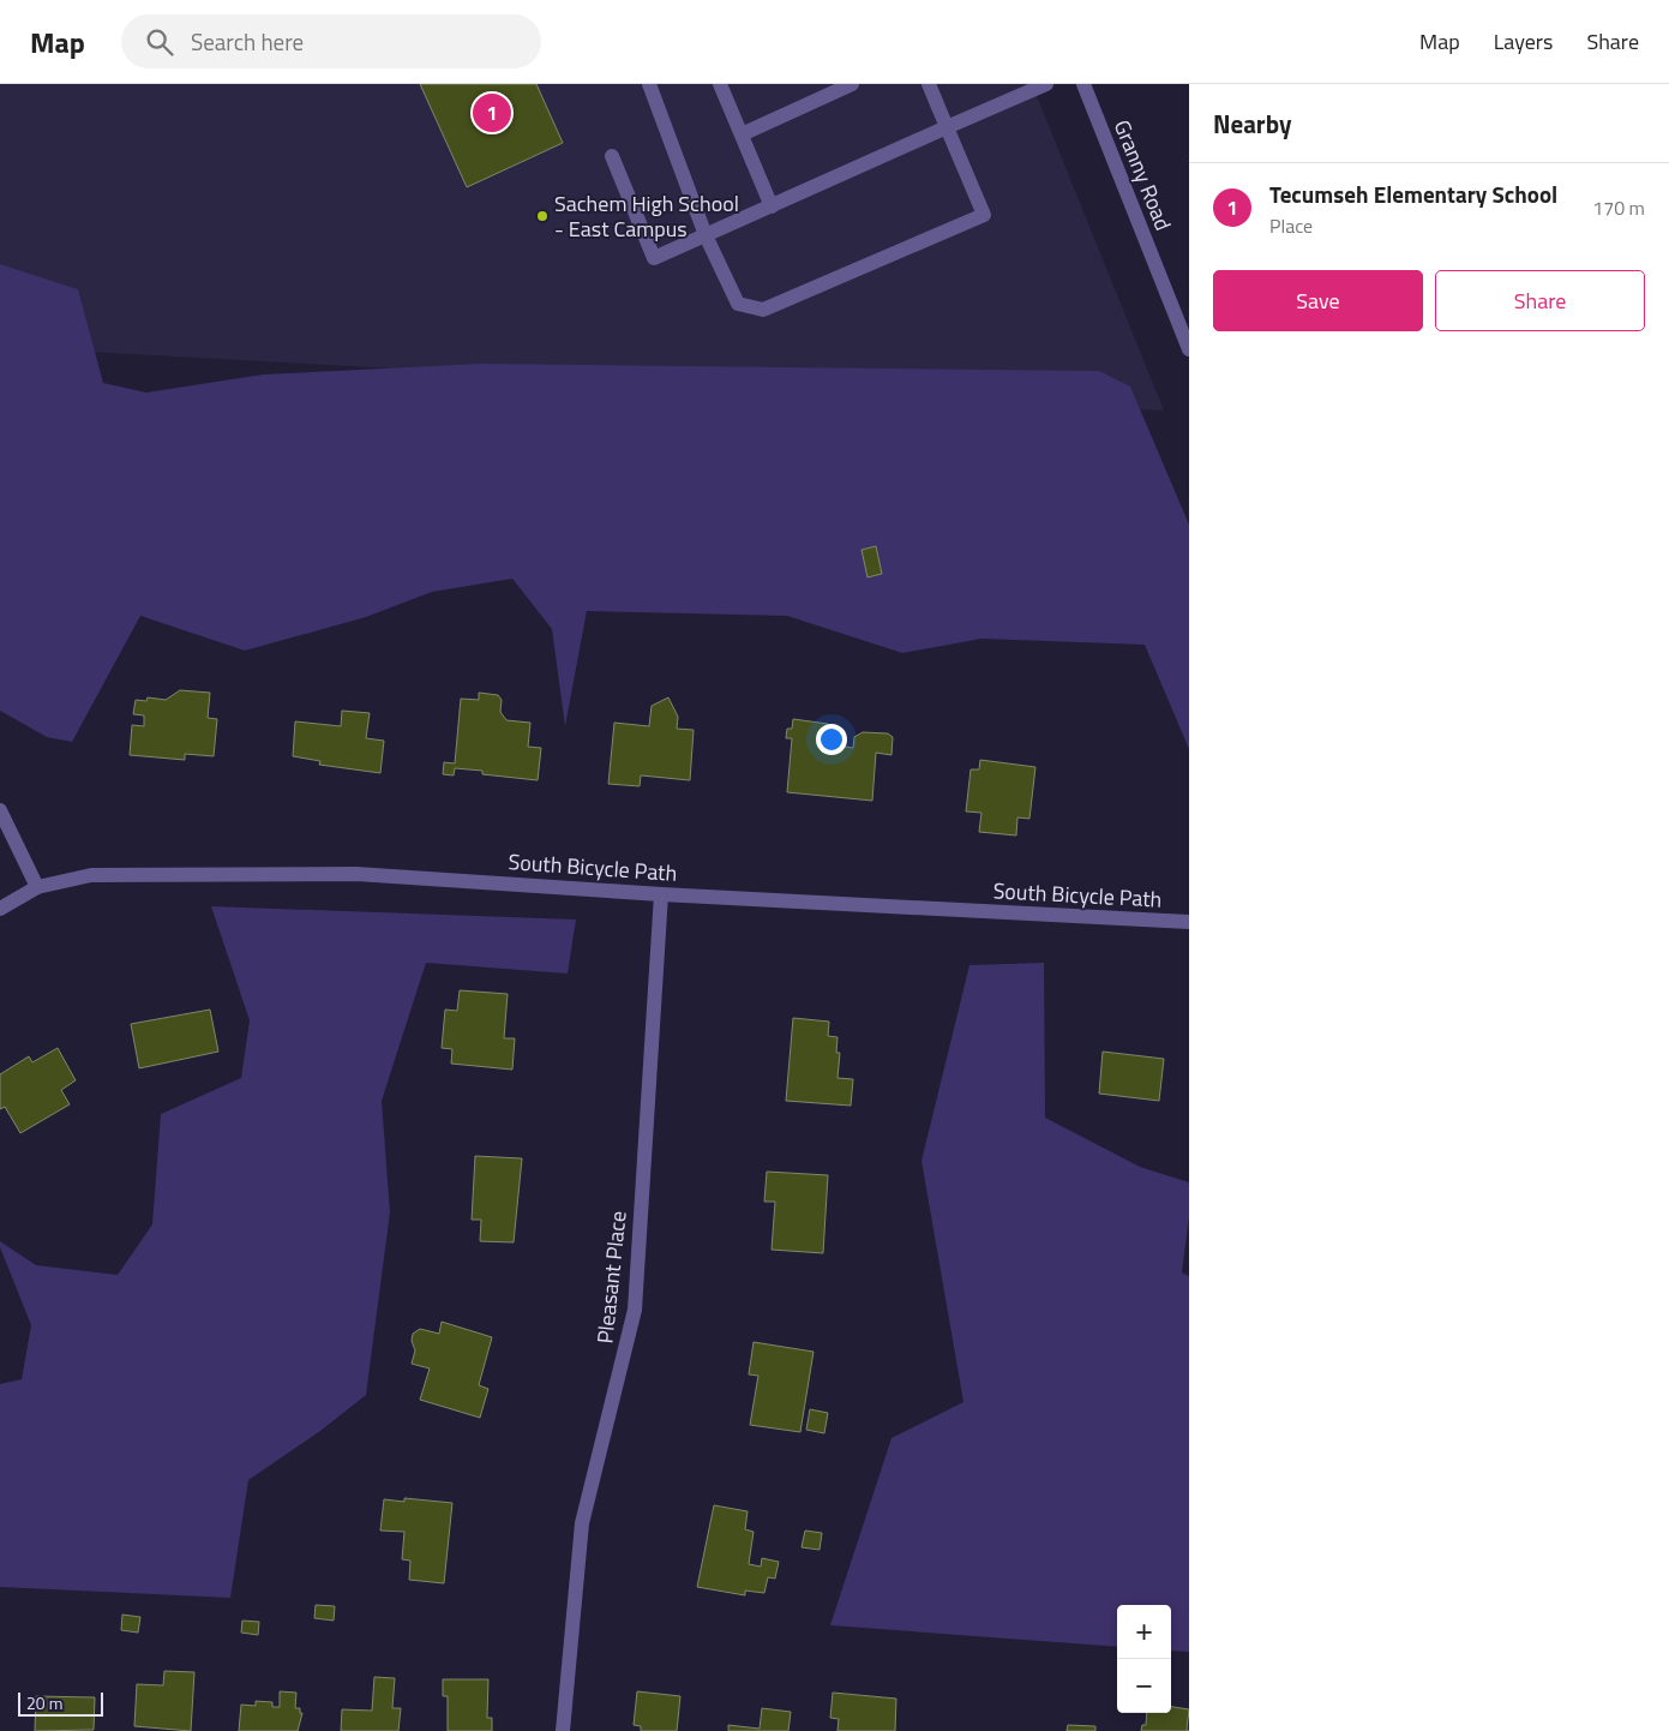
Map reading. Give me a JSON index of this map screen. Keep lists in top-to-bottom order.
{
  "streets": {
    "street": ["Granny Road", "South Bicycle Path", "Pleasant Place"]
  },
  "crossings": [
    ["South Bicycle Path", "Pleasant Place"]
  ],
  "places": ["Sachem High School - East Campus"],
  "scale_bar": "20 m",
  "page": {
    "header": "Map",
    "search": "Search here",
    "nav": ["Map", "Layers", "Share"],
    "heading": "Nearby",
    "pins": "1",
    "list": [
      {
        "mark": "1",
        "name": "Tecumseh Elementary School",
        "note": "Place",
        "value": "170 m"
      }
    ],
    "buttons": ["Save", "Share"],
    "map_buttons": ["+", "−"],
    "scale": "20 m"
  }
}
